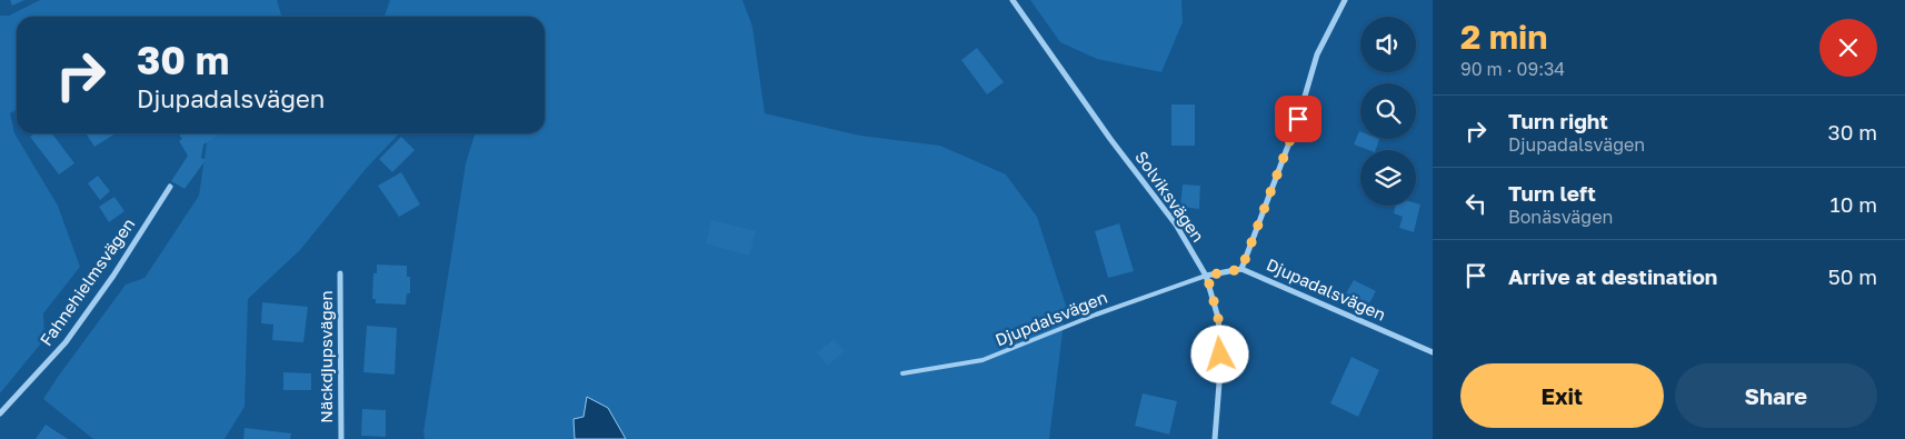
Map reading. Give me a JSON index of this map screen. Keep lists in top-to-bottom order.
{
  "streets": {
    "street": [
      "Solviksvägen",
      "Fahnehielmsvägen",
      "Djupadalsvägen",
      "Näckdjupsvägen"
    ],
    "lane": ["Djupdalsvägen"]
  },
  "crossings": [
    ["Solviksvägen", "Djupadalsvägen"],
    ["Solviksvägen", "Djupdalsvägen"],
    ["Djupadalsvägen", "Djupdalsvägen"]
  ],
  "page": {
    "heading": ["2 min", "90 m · 09:34"],
    "turn": ["30 m", "Djupadalsvägen"],
    "list": [
      {
        "name": "Turn right",
        "note": "Djupadalsvägen",
        "value": "30 m"
      },
      {
        "name": "Turn left",
        "note": "Bonäsvägen",
        "value": "10 m"
      },
      {
        "name": "Arrive at destination",
        "value": "50 m"
      }
    ],
    "buttons": ["Exit", "Share"]
  }
}
